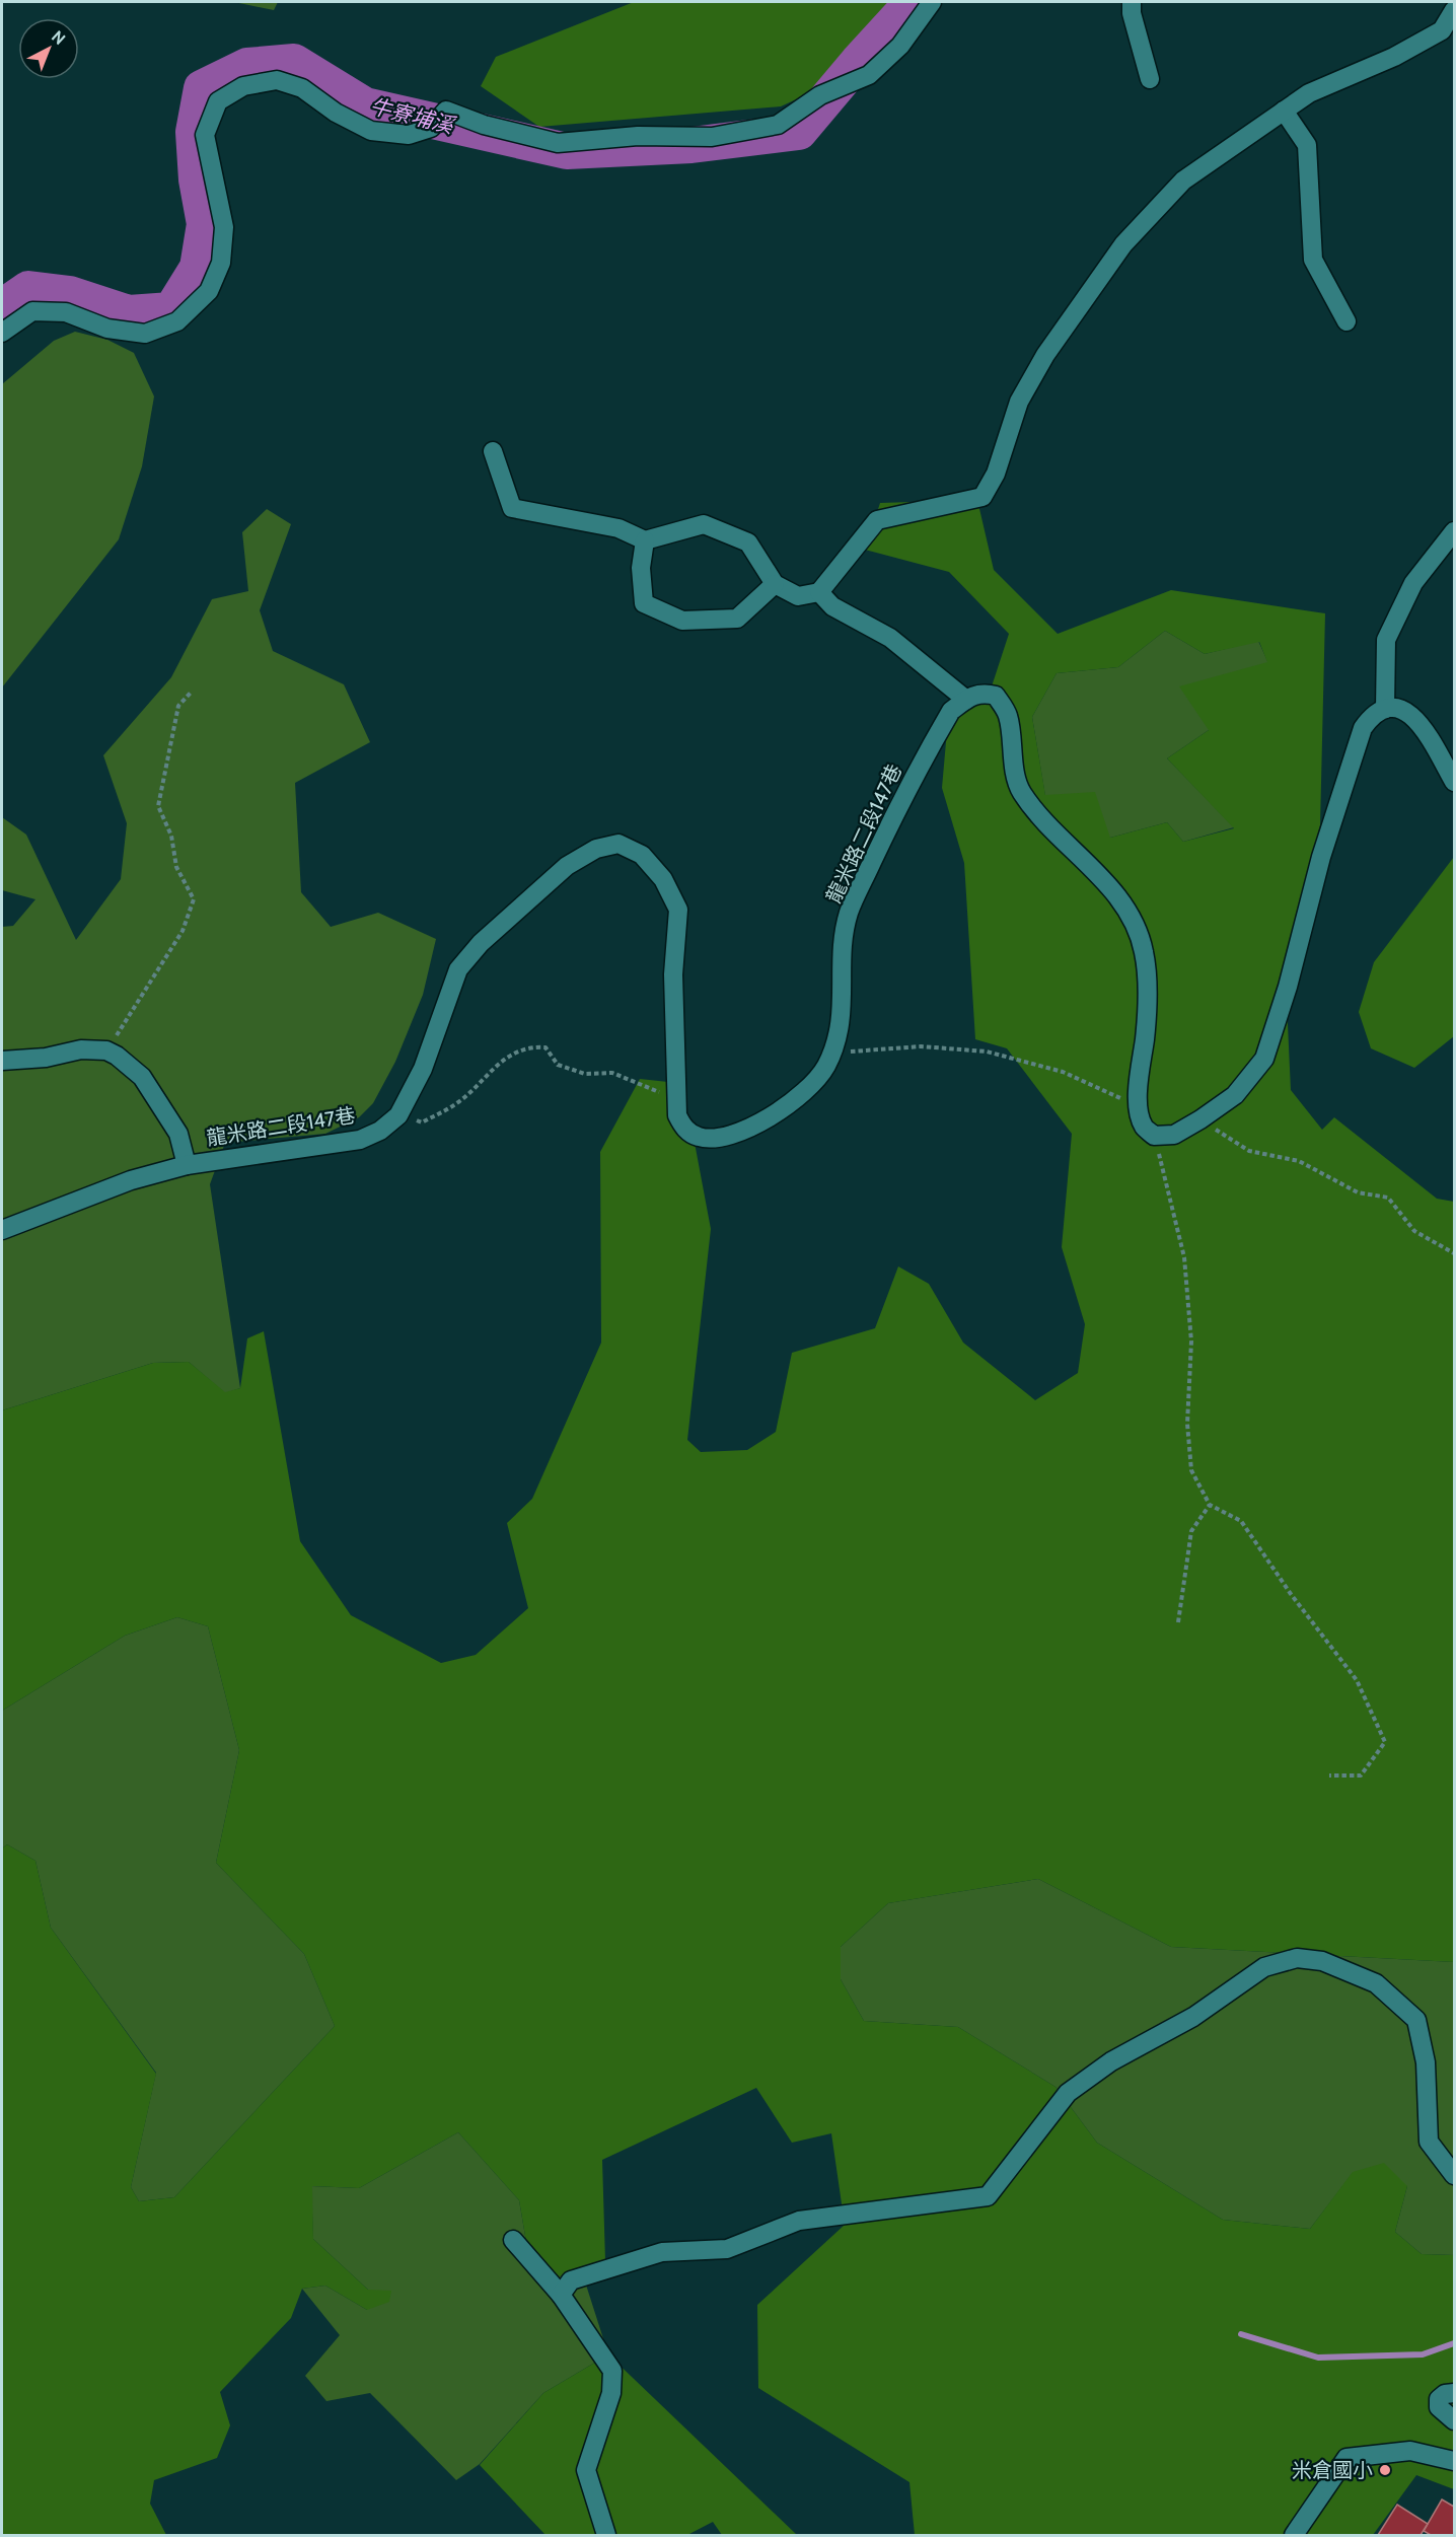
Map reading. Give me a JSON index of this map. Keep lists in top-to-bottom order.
{
  "streets": {
    "street": ["龍米路二段147巷"]
  },
  "water": ["牛寮埔溪"],
  "places": ["米倉國小"],
  "north": "top right"
}
